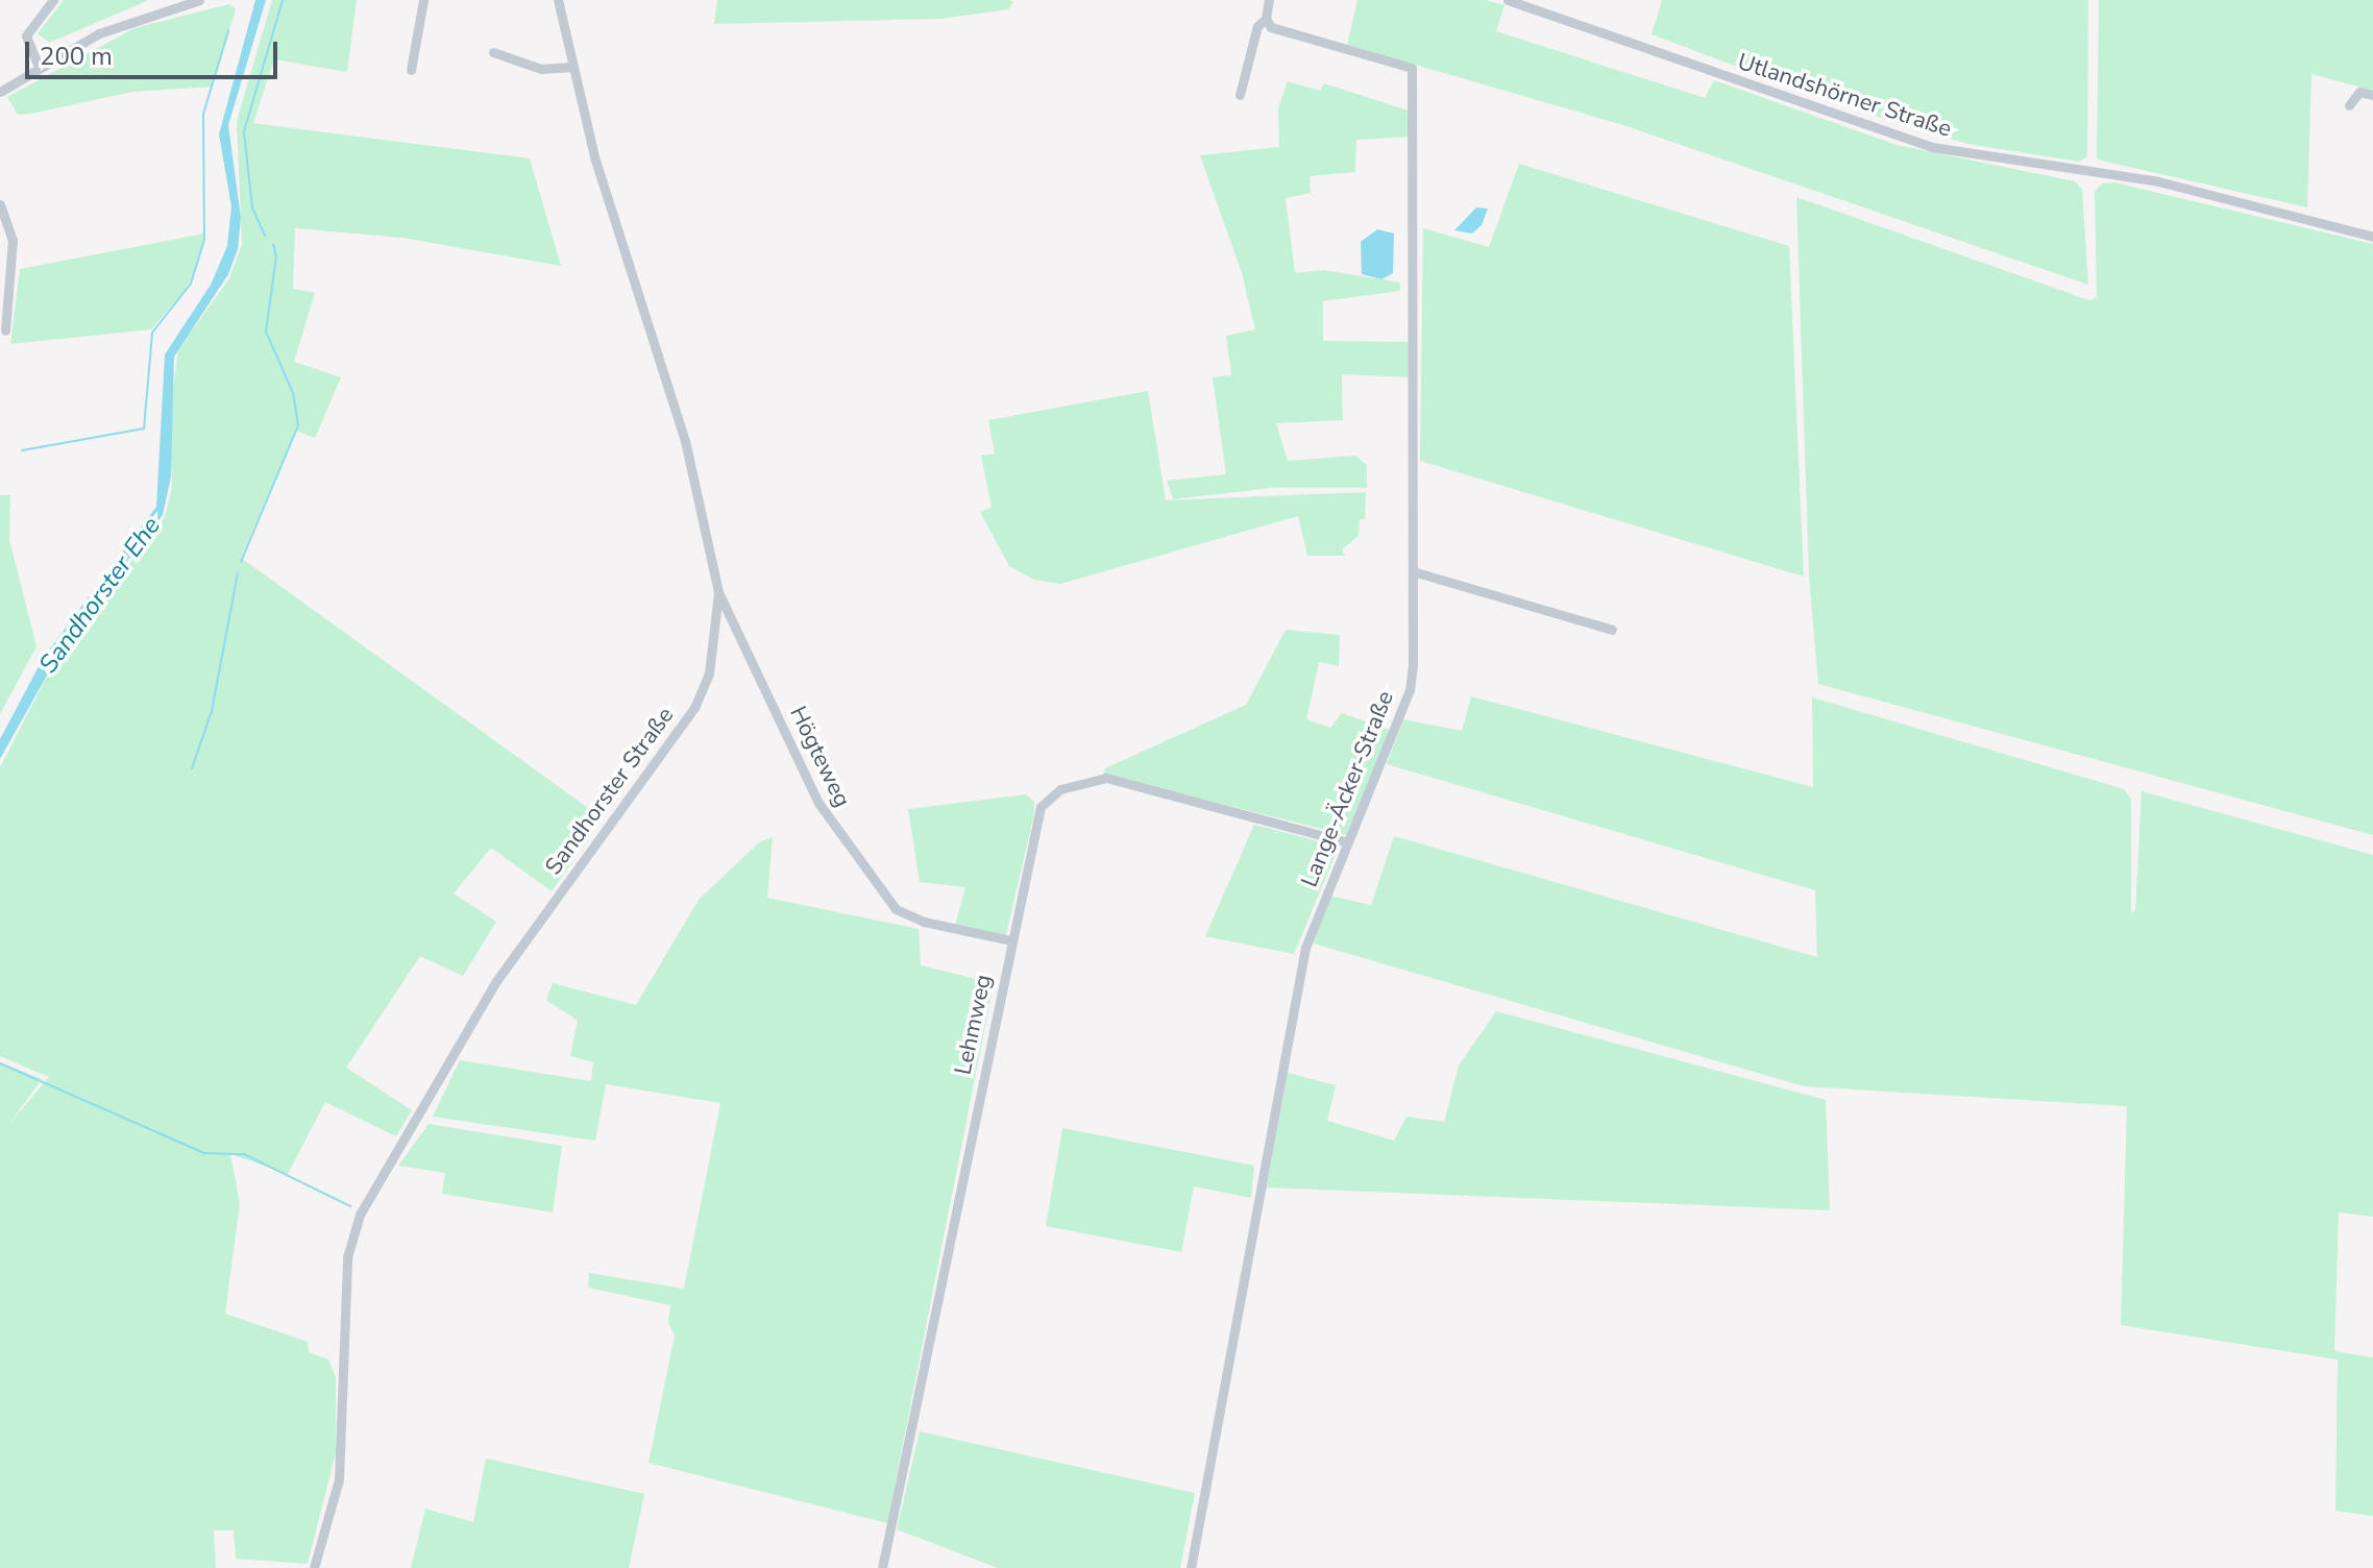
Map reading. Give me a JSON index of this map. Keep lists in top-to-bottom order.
{
  "streets": {
    "street": [
      "Utlandshörner Straße",
      "Högteweg",
      "Lange-Äcker-Straße",
      "Sandhorster Straße",
      "Lehmweg"
    ]
  },
  "crossings": [
    ["Högteweg", "Sandhorster Straße"],
    ["Högteweg", "Lehmweg"],
    ["Lange-Äcker-Straße", "Lehmweg"]
  ],
  "water": ["Sandhorster Ehe"],
  "scale_bar": "200 m"
}
